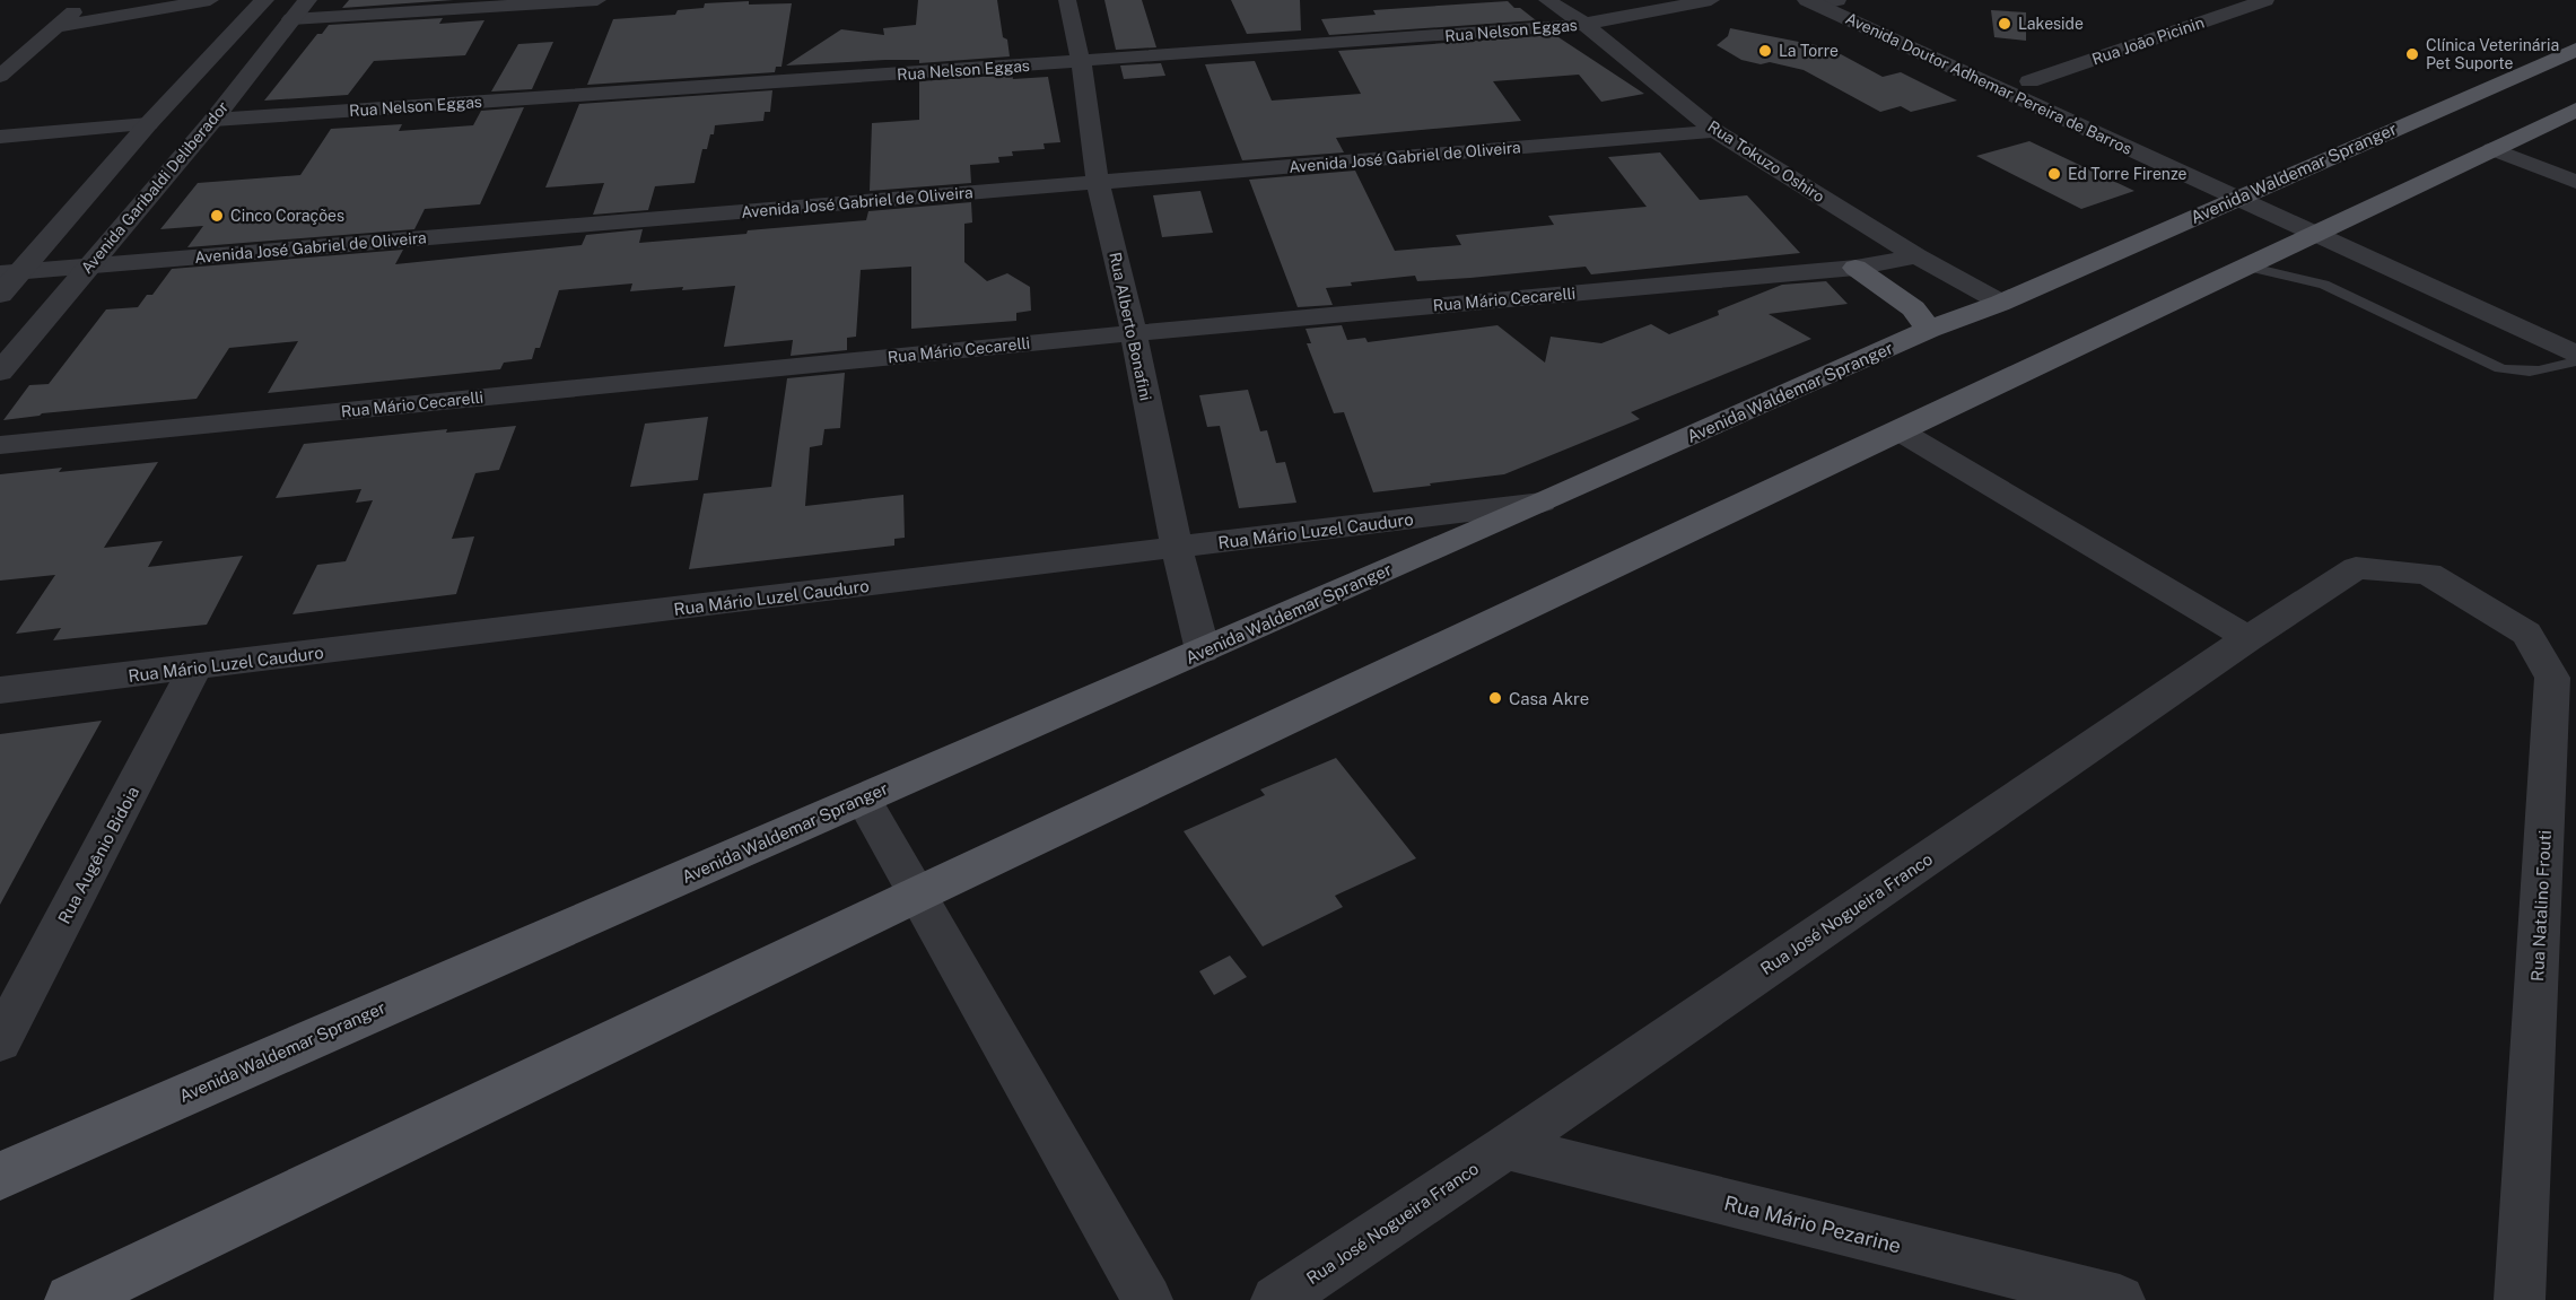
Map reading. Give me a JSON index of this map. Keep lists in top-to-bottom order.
{
  "streets": {
    "main road": ["Avenida Waldemar Spranger"],
    "street": [
      "Rua Nelson Eggas",
      "Rua João Picinin",
      "Avenida Doutor Adhemar Pereira de Barros",
      "Avenida José Gabriel de Oliveira",
      "Rua Tokuzo Oshiro",
      "Avenida Garibaldi Deliberador",
      "Rua Mário Cecarelli",
      "Rua Alberto Bonafini",
      "Rua Mário Luzel Cauduro",
      "Rua Augênio Bidoia",
      "Rua Natalino Frouti",
      "Rua José Nogueira Franco",
      "Rua Mário Pezarine"
    ]
  },
  "crossings": [
    ["Rua Nelson Eggas", "Rua Tokuzo Oshiro"],
    ["Rua Nelson Eggas", "Avenida Garibaldi Deliberador"],
    ["Rua Nelson Eggas", "Rua Alberto Bonafini"],
    ["Rua João Picinin", "Avenida Doutor Adhemar Pereira de Barros"],
    ["Avenida Doutor Adhemar Pereira de Barros", "Avenida Waldemar Spranger"],
    ["Avenida José Gabriel de Oliveira", "Rua Tokuzo Oshiro"],
    ["Avenida José Gabriel de Oliveira", "Avenida Garibaldi Deliberador"],
    ["Avenida José Gabriel de Oliveira", "Rua Alberto Bonafini"],
    ["Rua Tokuzo Oshiro", "Avenida Waldemar Spranger"],
    ["Rua Tokuzo Oshiro", "Rua Mário Cecarelli"],
    ["Avenida Waldemar Spranger", "Rua Alberto Bonafini"],
    ["Avenida Waldemar Spranger", "Rua Mário Luzel Cauduro"],
    ["Rua Mário Cecarelli", "Rua Alberto Bonafini"],
    ["Rua Alberto Bonafini", "Rua Mário Luzel Cauduro"],
    ["Rua Mário Luzel Cauduro", "Rua Augênio Bidoia"],
    ["Rua Natalino Frouti", "Rua José Nogueira Franco"],
    ["Rua José Nogueira Franco", "Rua Mário Pezarine"]
  ],
  "places": [
    "Lakeside",
    "La Torre",
    "Clínica Veterinária Pet Suporte",
    "Ed Torre Firenze",
    "Cinco Corações",
    "Casa Akre"
  ]
}
